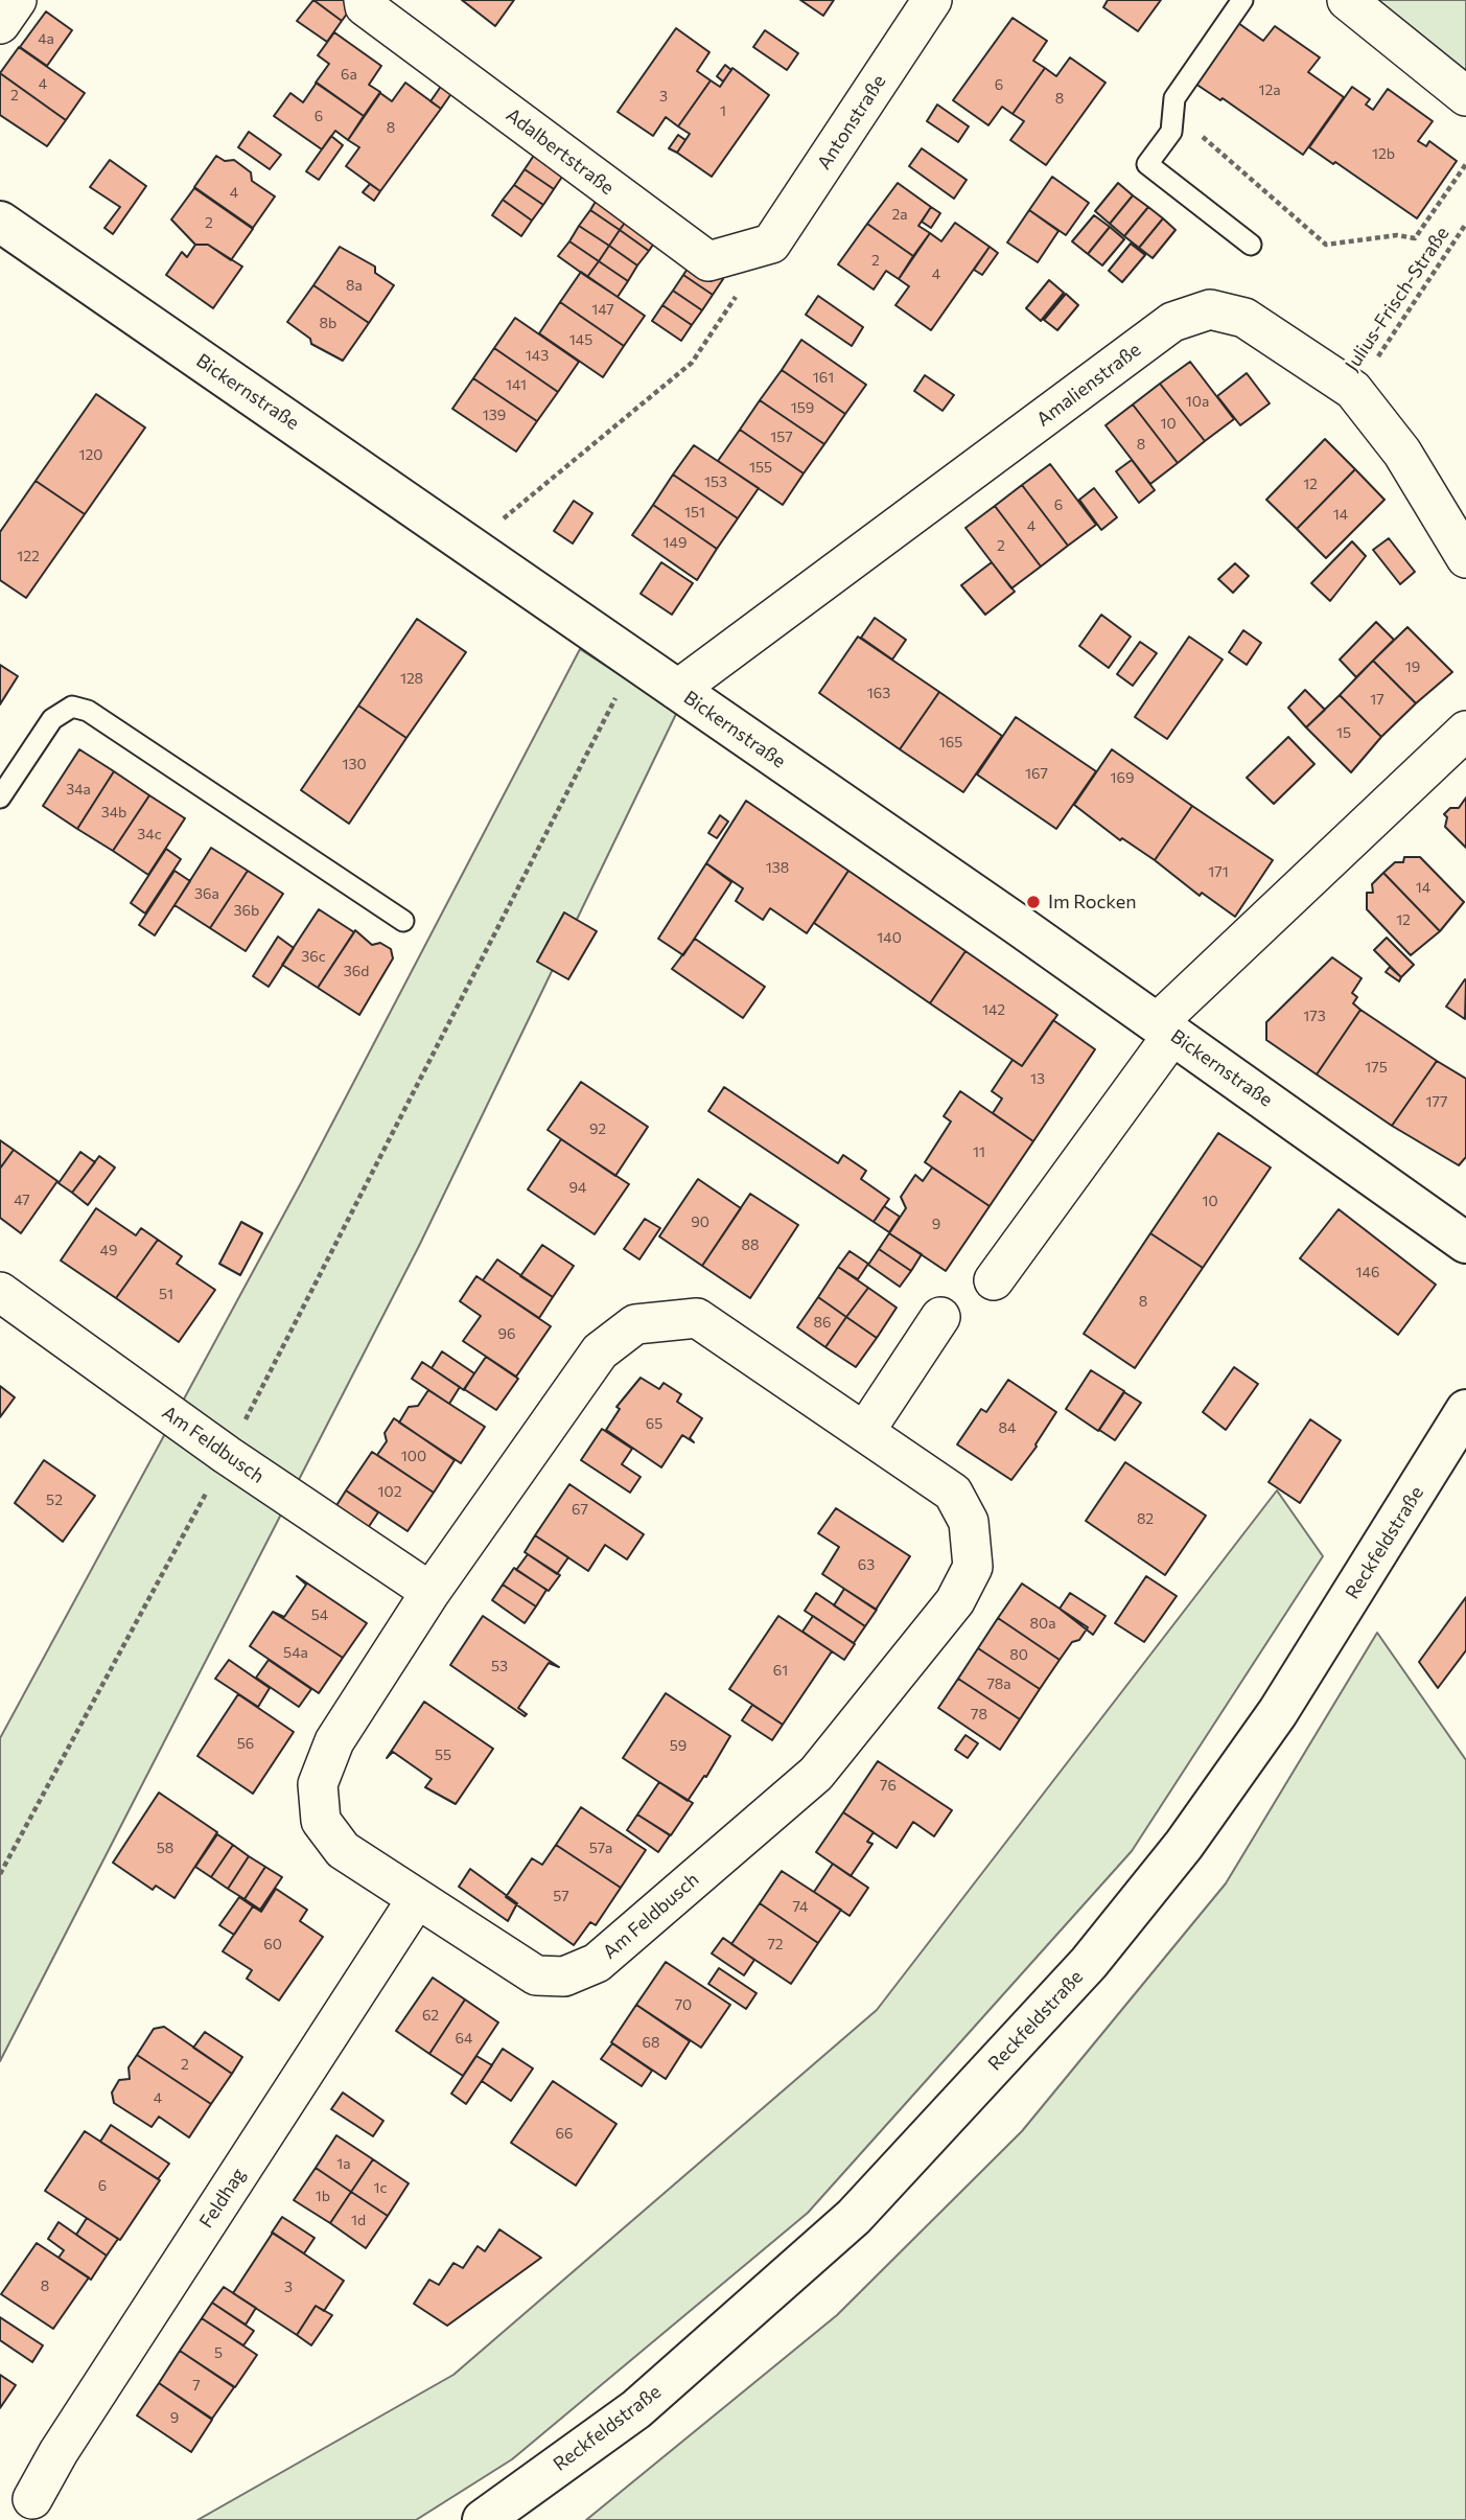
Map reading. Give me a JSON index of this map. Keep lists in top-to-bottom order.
{
  "streets": {
    "street": [
      "Antonstraße",
      "Adalbertstraße",
      "Amalienstraße",
      "Bickernstraße",
      "Am Feldbusch",
      "Reckfeldstraße",
      "Feldhag"
    ],
    "path": ["Julius-Frisch-Straße"]
  },
  "crossings": [
    ["Antonstraße", "Adalbertstraße"],
    ["Julius-Frisch-Straße", "Amalienstraße"],
    ["Amalienstraße", "Bickernstraße"],
    ["Am Feldbusch", "Feldhag"]
  ],
  "places": ["Im Rocken"],
  "house_numbers": [
    "4a",
    "6a",
    "4",
    "6",
    "12a",
    "2",
    "3",
    "8",
    "1",
    "6",
    "8",
    "12b",
    "4",
    "2a",
    "2",
    "2",
    "4",
    "8a",
    "147",
    "8b",
    "145",
    "143",
    "161",
    "141",
    "10a",
    "159",
    "139",
    "10",
    "157",
    "8",
    "120",
    "155",
    "153",
    "12",
    "6",
    "151",
    "14",
    "4",
    "149",
    "2",
    "122",
    "19",
    "128",
    "163",
    "17",
    "15",
    "165",
    "130",
    "167",
    "169",
    "34a",
    "34b",
    "34c",
    "138",
    "171",
    "14",
    "36a",
    "36b",
    "12",
    "140",
    "36c",
    "36d",
    "142",
    "173",
    "175",
    "13",
    "177",
    "92",
    "11",
    "94",
    "47",
    "10",
    "90",
    "9",
    "88",
    "49",
    "146",
    "51",
    "8",
    "86",
    "96",
    "65",
    "84",
    "100",
    "102",
    "52",
    "67",
    "82",
    "63",
    "54",
    "80a",
    "54a",
    "80",
    "53",
    "61",
    "78a",
    "78",
    "56",
    "59",
    "55",
    "76",
    "58",
    "57a",
    "57",
    "74",
    "60",
    "72",
    "70",
    "62",
    "64",
    "68",
    "2",
    "4",
    "66",
    "1a",
    "6",
    "1c",
    "1b",
    "1d",
    "8",
    "3",
    "5",
    "7",
    "9"
  ]
}
